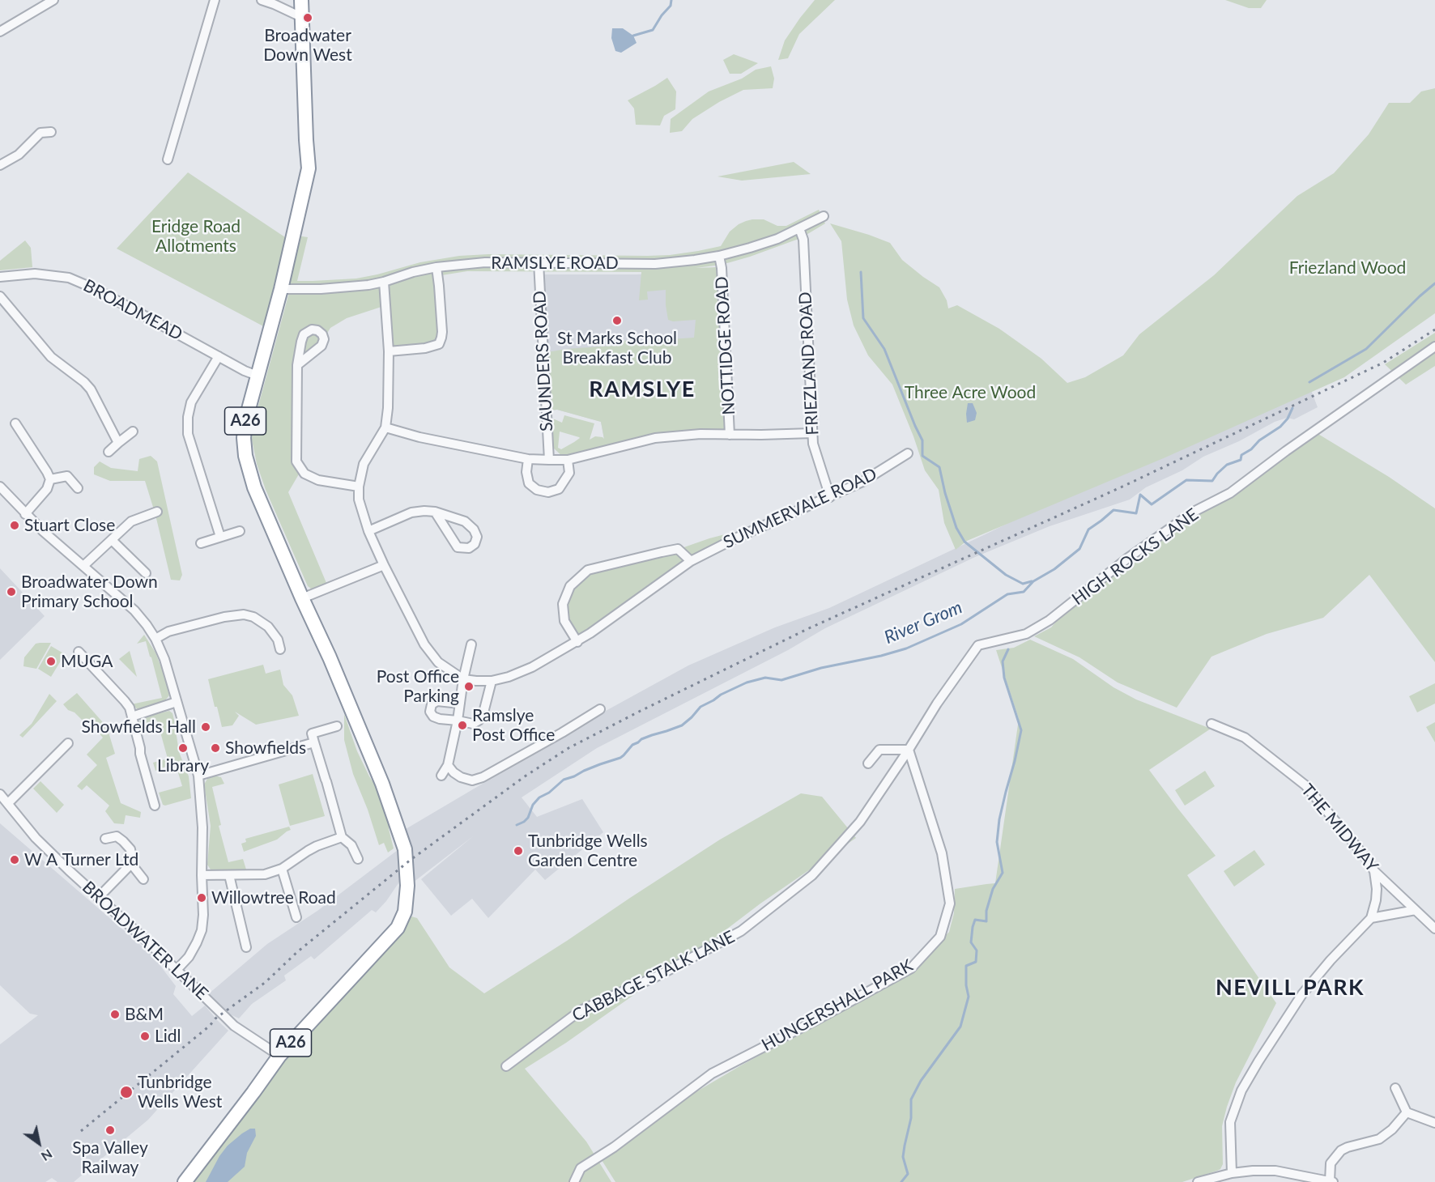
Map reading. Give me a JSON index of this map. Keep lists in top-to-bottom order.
{
  "streets": {
    "highway": ["A26"],
    "street": [
      "RAMSLYE ROAD",
      "BROADMEAD",
      "NOTTIDGE ROAD",
      "SAUNDERS ROAD",
      "FRIEZLAND ROAD",
      "SUMMERVALE ROAD",
      "HIGH ROCKS LANE",
      "THE MIDWAY",
      "BROADWATER LANE",
      "CABBAGE STALK LANE",
      "HUNGERSHALL PARK"
    ]
  },
  "crossings": [
    ["RAMSLYE ROAD", "NOTTIDGE ROAD"],
    ["RAMSLYE ROAD", "SAUNDERS ROAD"],
    ["RAMSLYE ROAD", "FRIEZLAND ROAD"],
    ["RAMSLYE ROAD", "A26"],
    ["BROADMEAD", "A26"],
    ["FRIEZLAND ROAD", "SUMMERVALE ROAD"],
    ["A26", "BROADWATER LANE"],
    ["HIGH ROCKS LANE", "CABBAGE STALK LANE"],
    ["HIGH ROCKS LANE", "HUNGERSHALL PARK"],
    ["CABBAGE STALK LANE", "HUNGERSHALL PARK"]
  ],
  "districts": ["RAMSLYE", "NEVILL PARK"],
  "water": ["River Grom"],
  "parks": ["Eridge Road Allotments", "Friezland Wood", "Three Acre Wood"],
  "places": [
    "Broadwater Down West",
    "St Marks School Breakfast Club",
    "Stuart Close",
    "Broadwater Down Primary School",
    "MUGA",
    "Post Office Parking",
    "Ramslye Post Office",
    "Showfields Hall",
    "Library",
    "Showfields",
    "Tunbridge Wells Garden Centre",
    "W A Turner Ltd",
    "Willowtree Road",
    "B&M",
    "Lidl",
    "Tunbridge Wells West",
    "Spa Valley Railway"
  ],
  "north": "bottom right"
}
